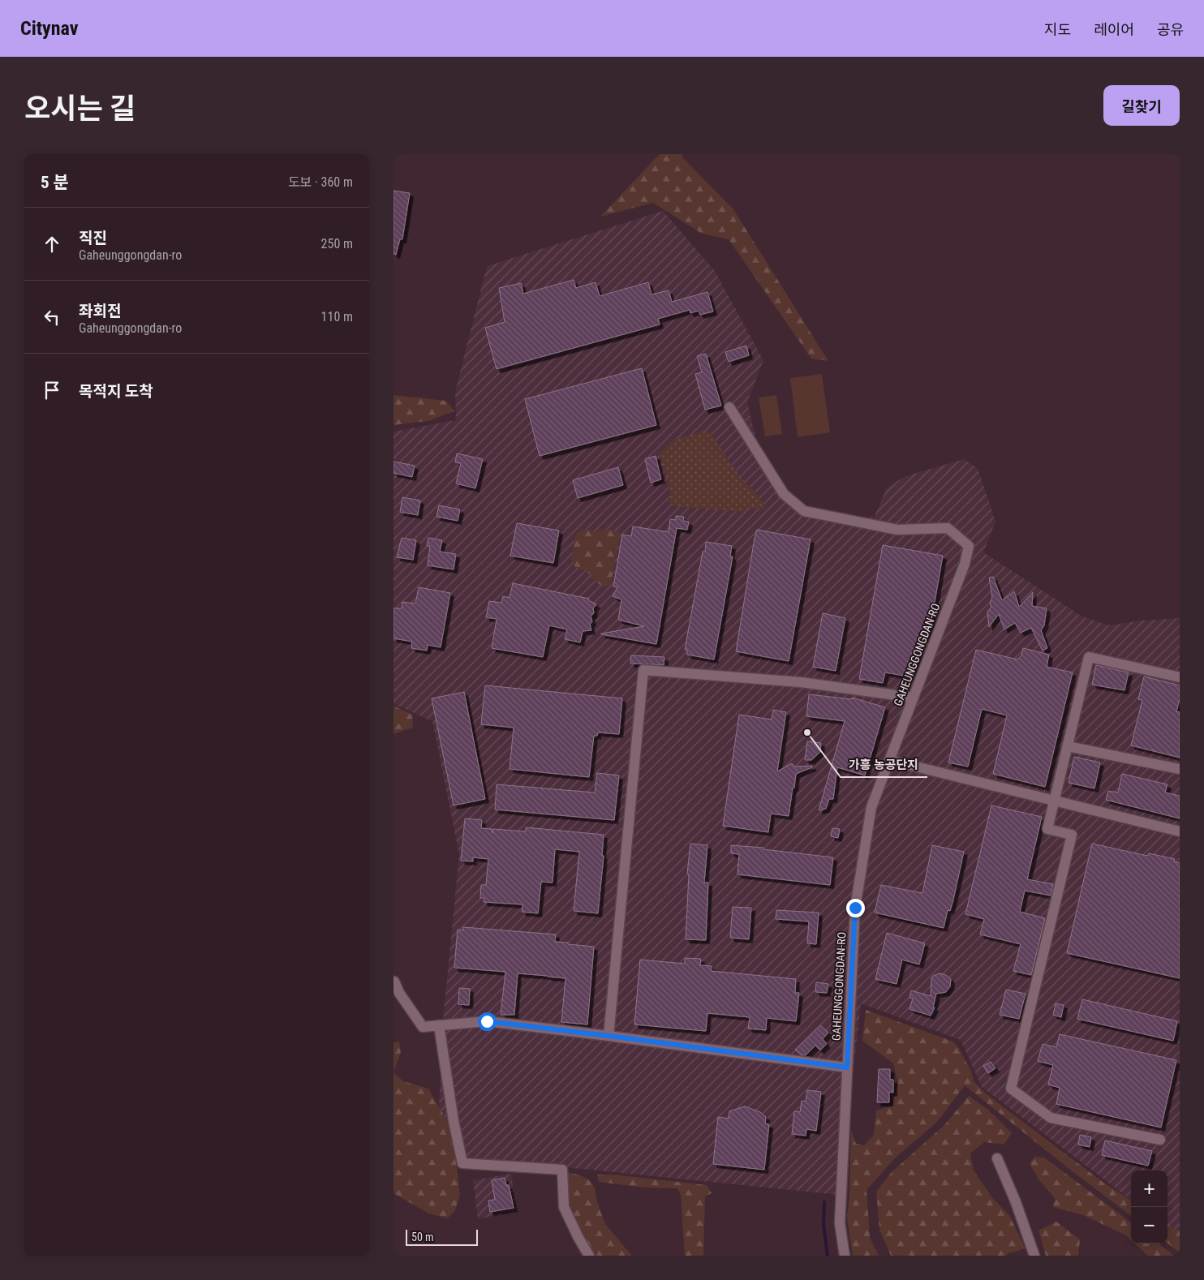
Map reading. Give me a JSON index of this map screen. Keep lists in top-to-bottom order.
{
  "streets": {
    "street": ["GAHEUNGGONGDAN-RO"]
  },
  "places": ["가흥 농공단지"],
  "scale_bar": "50 m",
  "page": {
    "header": "Citynav",
    "nav": ["지도", "레이어", "공유"],
    "title": "오시는 길",
    "buttons": "길찾기",
    "heading": ["5 분", "도보 · 360 m"],
    "list": [
      ["직진", "Gaheunggongdan-ro", "250 m"],
      ["좌회전", "Gaheunggongdan-ro", "110 m"],
      "목적지 도착"
    ],
    "map_buttons": ["+", "−"],
    "scale": "50 m"
  }
}
